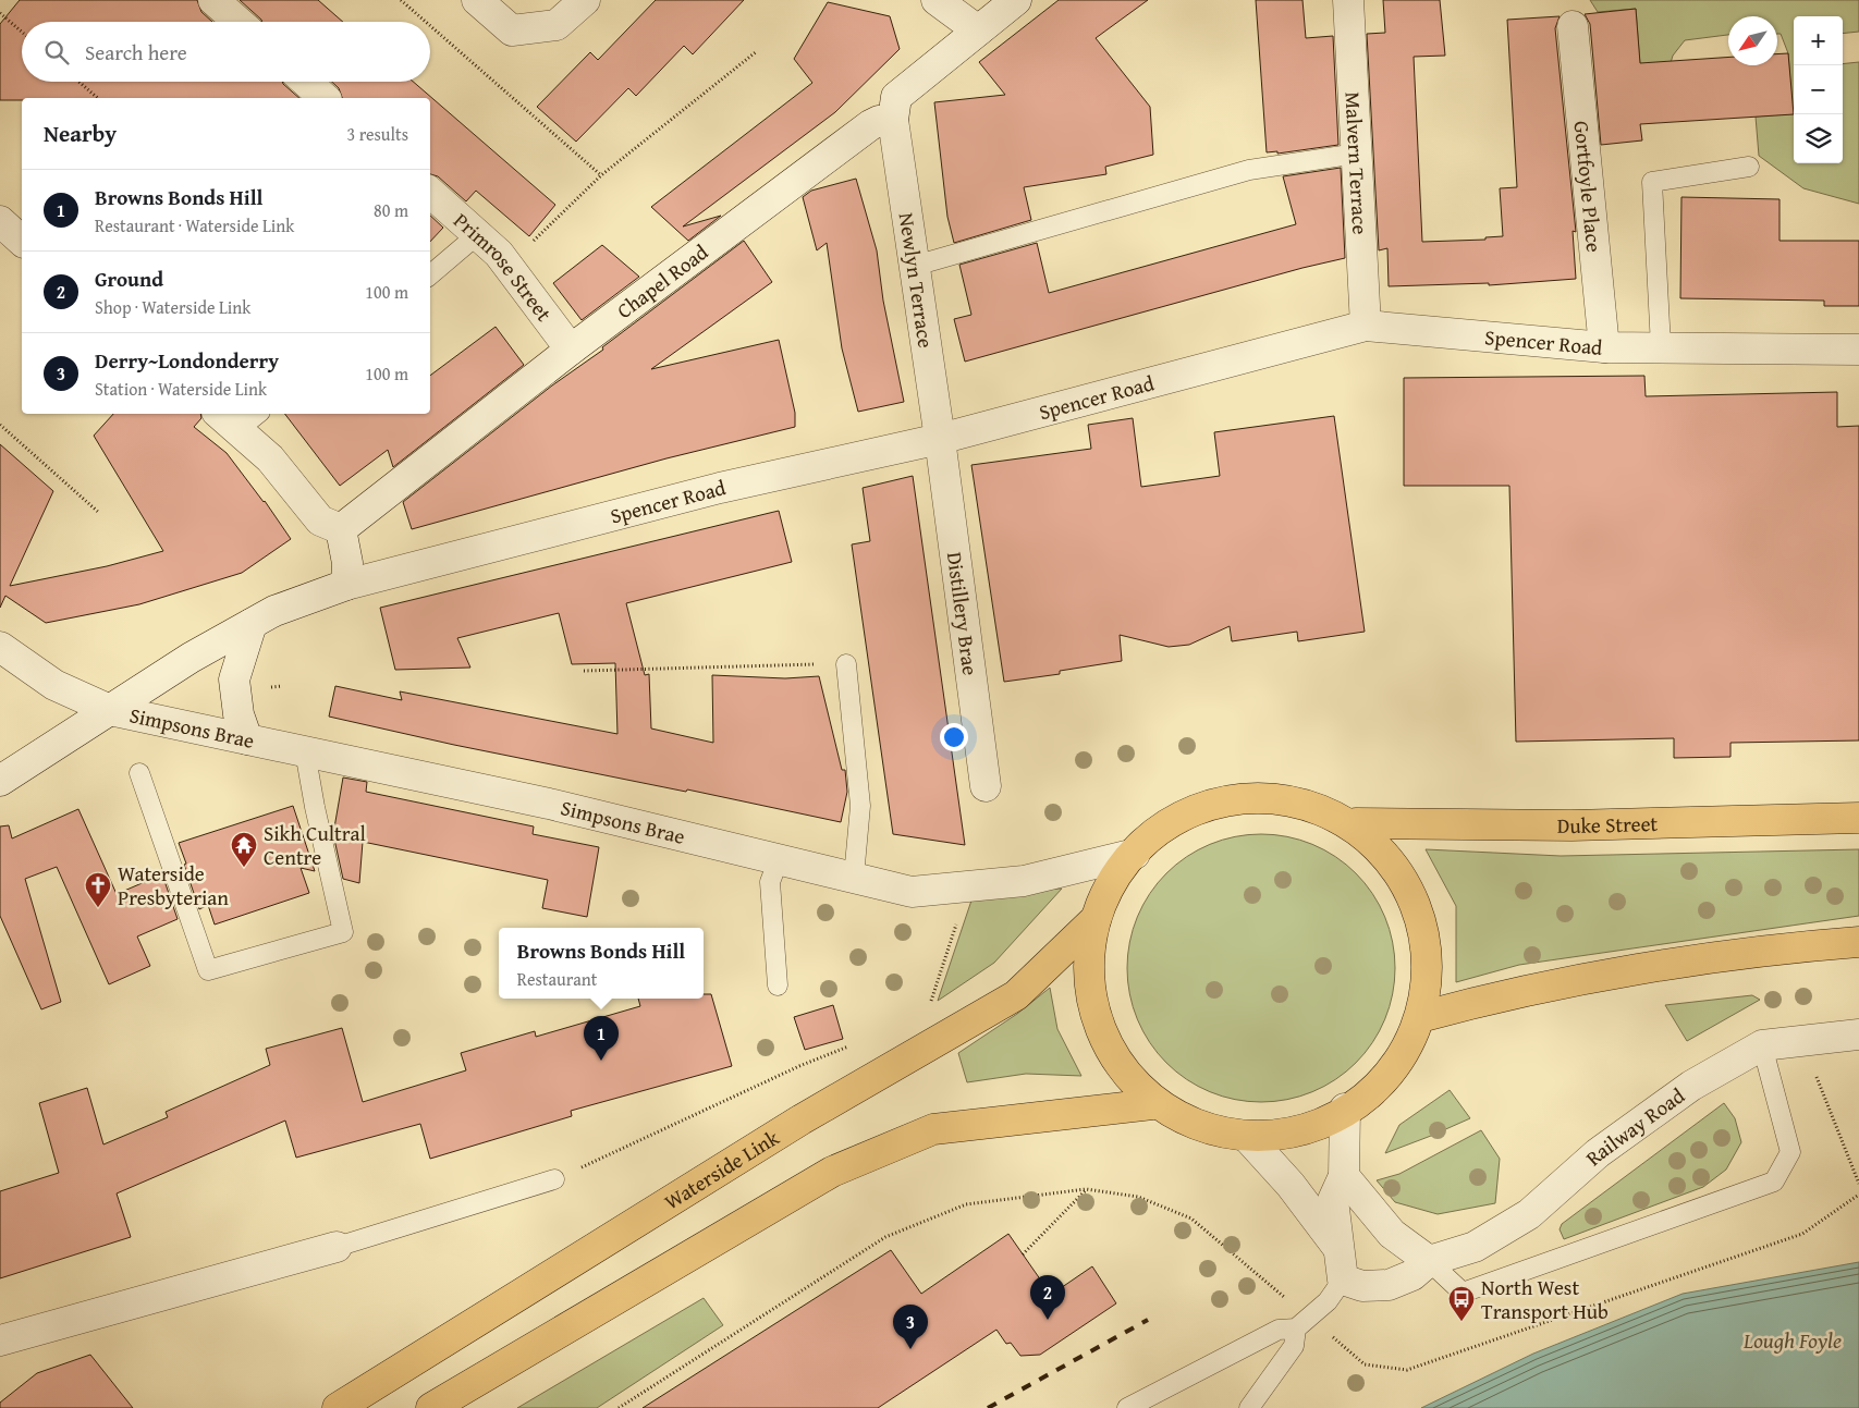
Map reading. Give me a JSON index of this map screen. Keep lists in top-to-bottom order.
{
  "streets": {
    "highway": ["Duke Street", "Waterside Link"],
    "street": [
      "Malvern Terrace",
      "Gortfoyle Place",
      "Primrose Street",
      "Newlyn Terrace",
      "Chapel Road",
      "Spencer Road",
      "Distillery Brae",
      "Simpsons Brae",
      "Railway Road"
    ]
  },
  "crossings": [
    ["Malvern Terrace", "Spencer Road"],
    ["Gortfoyle Place", "Spencer Road"],
    ["Primrose Street", "Chapel Road"],
    ["Newlyn Terrace", "Chapel Road"],
    ["Newlyn Terrace", "Spencer Road"],
    ["Newlyn Terrace", "Distillery Brae"],
    ["Spencer Road", "Distillery Brae"],
    ["Spencer Road", "Simpsons Brae"]
  ],
  "water": ["Lough Foyle"],
  "places": {
    "temple": ["Sikh Cultral Centre"],
    "church": ["Waterside Presbyterian"],
    "bus stop": ["North West Transport Hub"]
  },
  "north": "bottom left",
  "page": {
    "map_buttons": ["+", "−"],
    "search": "Search here",
    "heading": ["Nearby", "3 results"],
    "list": [
      {
        "mark": "1",
        "name": "Browns Bonds Hill",
        "note": "Restaurant · Waterside Link",
        "value": "80 m"
      },
      {
        "mark": "2",
        "name": "Ground",
        "note": "Shop · Waterside Link",
        "value": "100 m"
      },
      {
        "mark": "3",
        "name": "Derry~Londonderry",
        "note": "Station · Waterside Link",
        "value": "100 m"
      }
    ],
    "popup": ["Browns Bonds Hill", "Restaurant"],
    "pins": ["1", "2", "3"]
  }
}
